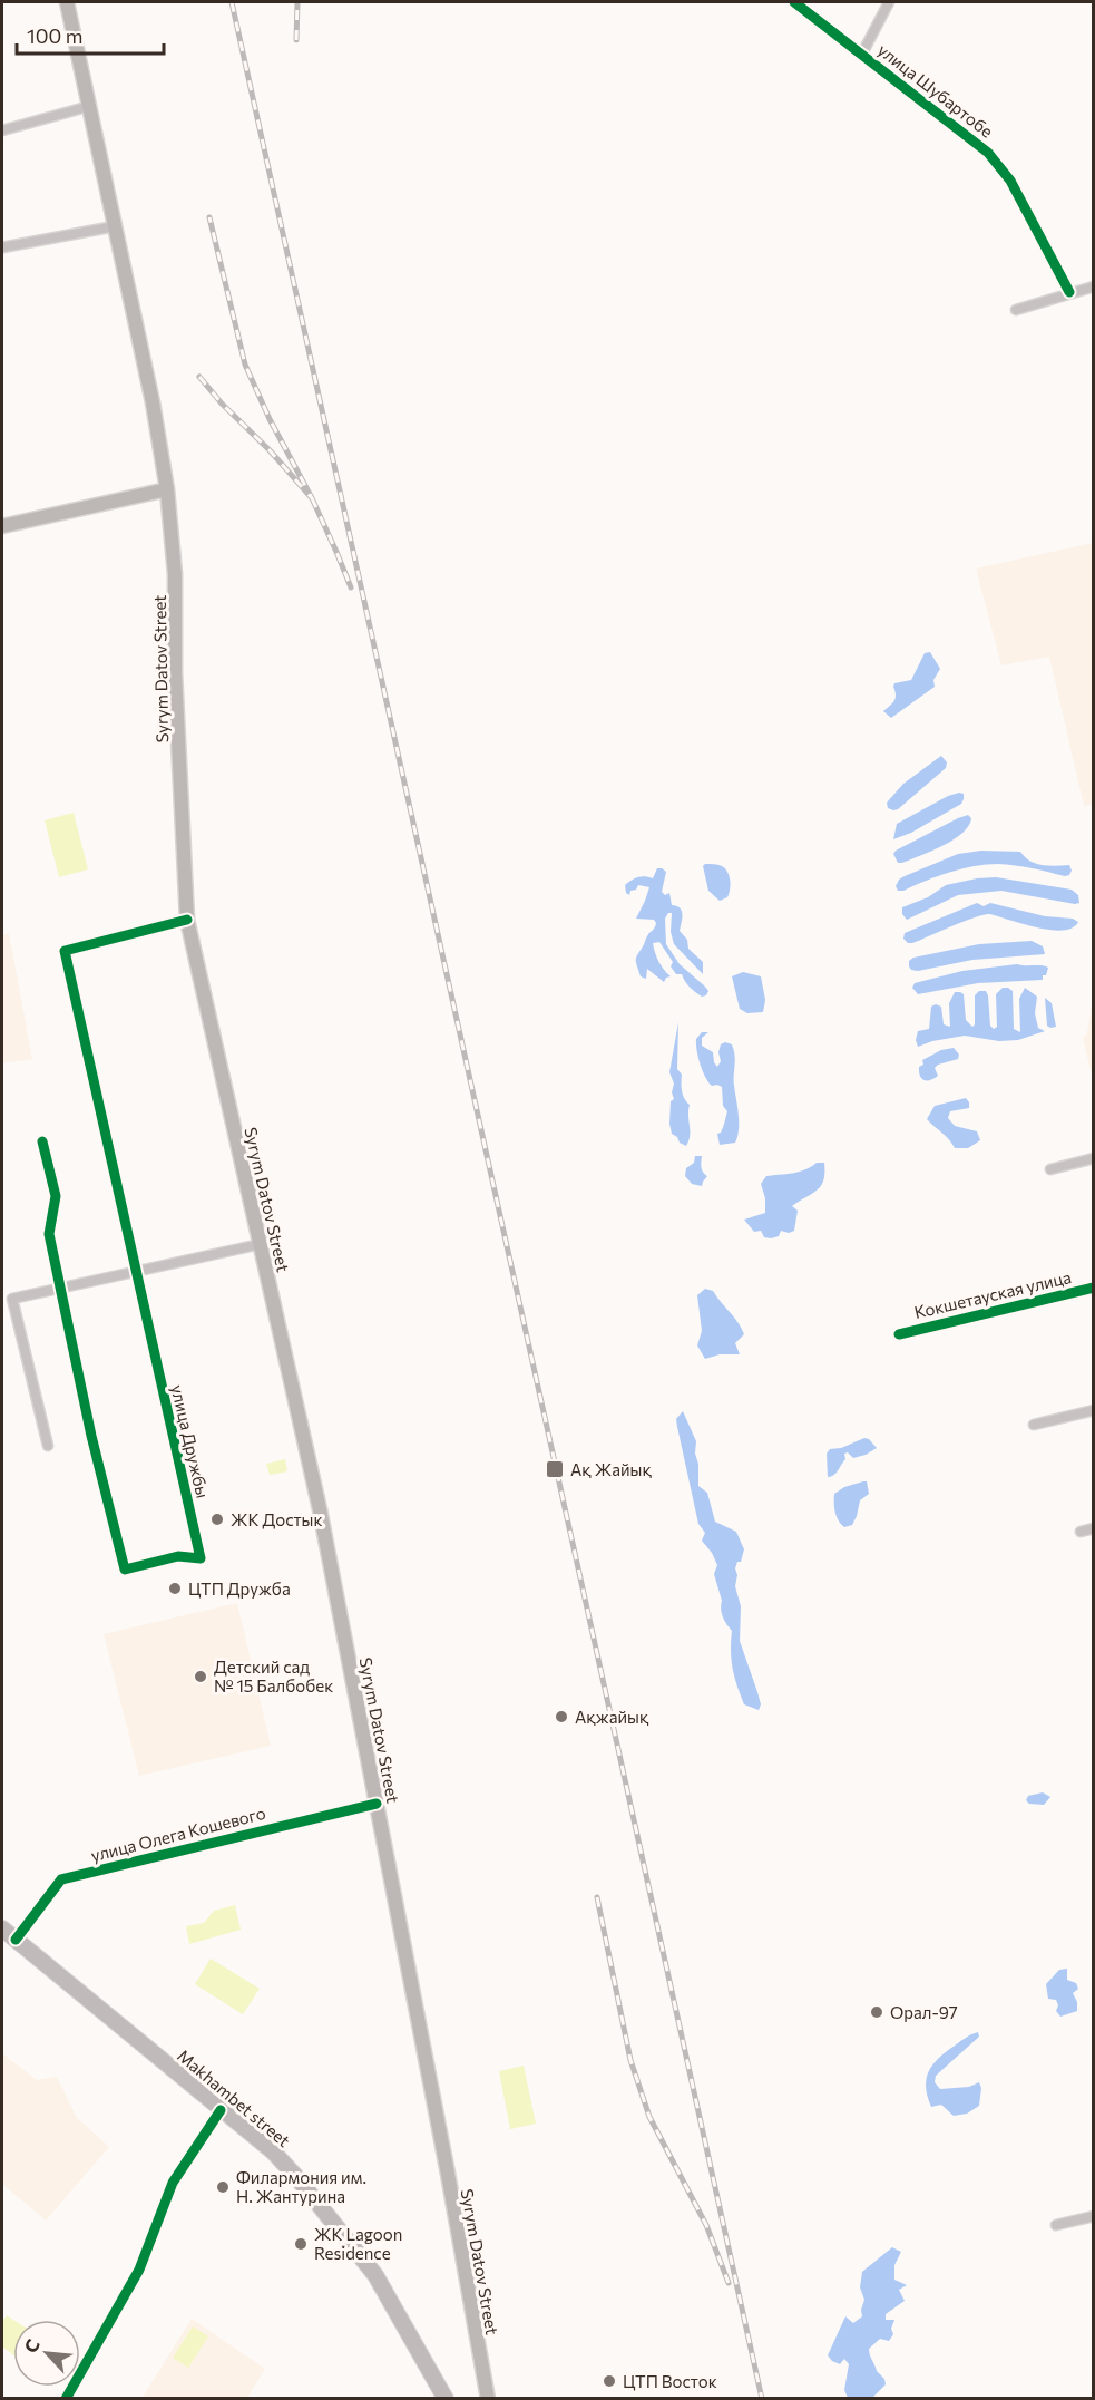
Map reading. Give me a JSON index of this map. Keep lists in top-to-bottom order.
{
  "streets": {
    "main road": ["Syrym Datov Street", "Makhambet street"],
    "street": [
      "улица Шубартобе",
      "Кокшетауская улица",
      "улица Дружбы",
      "улица Олега Кошевого"
    ]
  },
  "crossings": [
    ["Syrym Datov Street", "улица Дружбы"],
    ["Syrym Datov Street", "улица Олега Кошевого"],
    ["улица Олега Кошевого", "Makhambet street"]
  ],
  "places": {
    "transit": ["Ақ Жайық"],
    "other": [
      "ЖК Достык",
      "ЦТП Дружба",
      "Детский сад № 15 Балбобек",
      "Ақжайық",
      "Орал-97",
      "Филармония им. Н. Жантурина",
      "ЖК Lagoon Residence",
      "ЦТП Восток"
    ]
  },
  "scale_bar": "100 m",
  "north": "top left"
}
